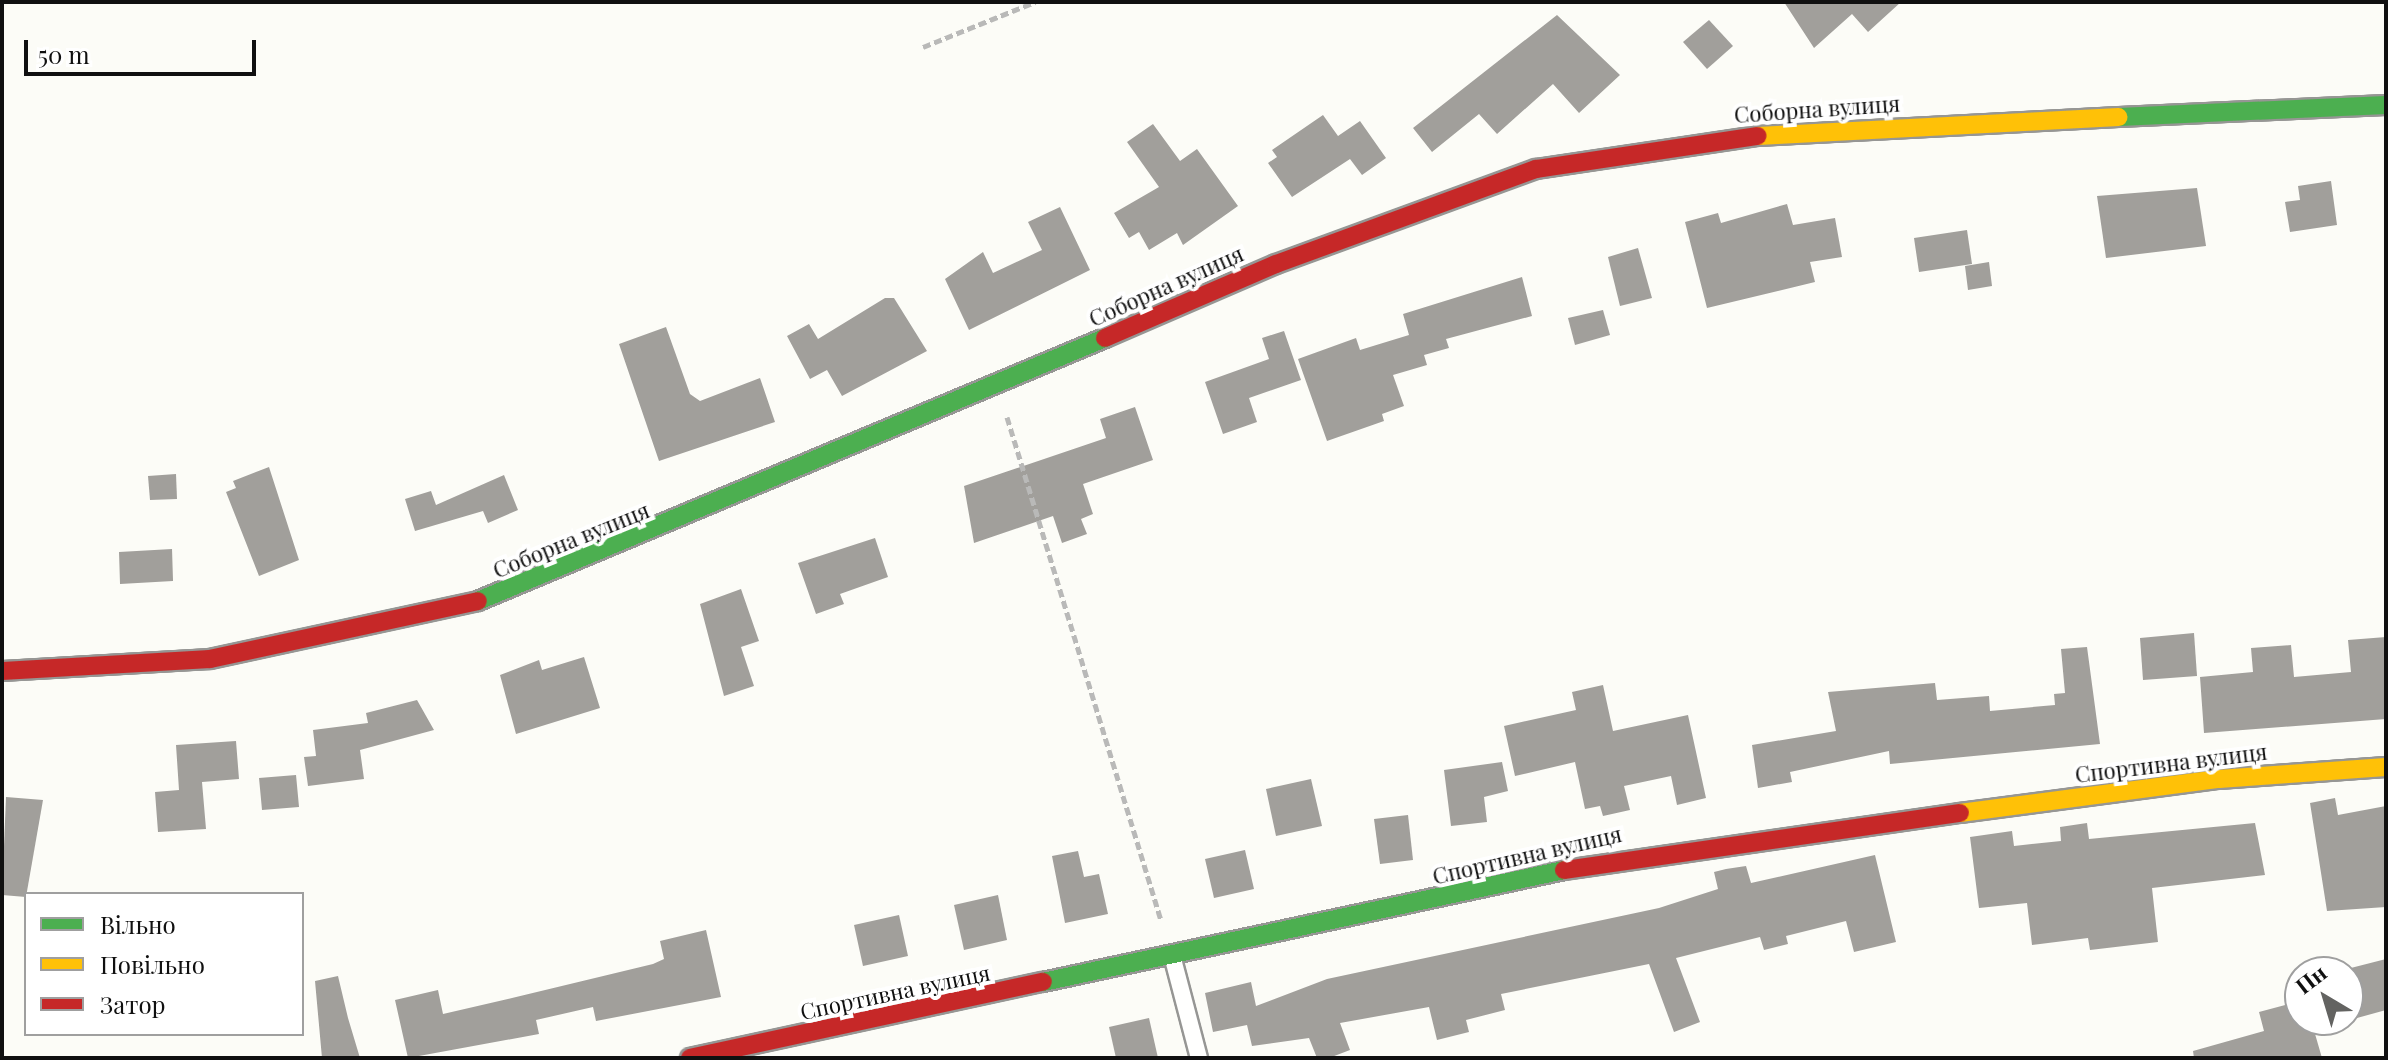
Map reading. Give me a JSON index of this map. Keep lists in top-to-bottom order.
{
  "streets": {
    "street": ["Соборна вулиця", "Спортивна вулиця"]
  },
  "legend": ["Вільно", "Повільно", "Затор"],
  "scale_bar": "50 m",
  "north": "top left"
}
